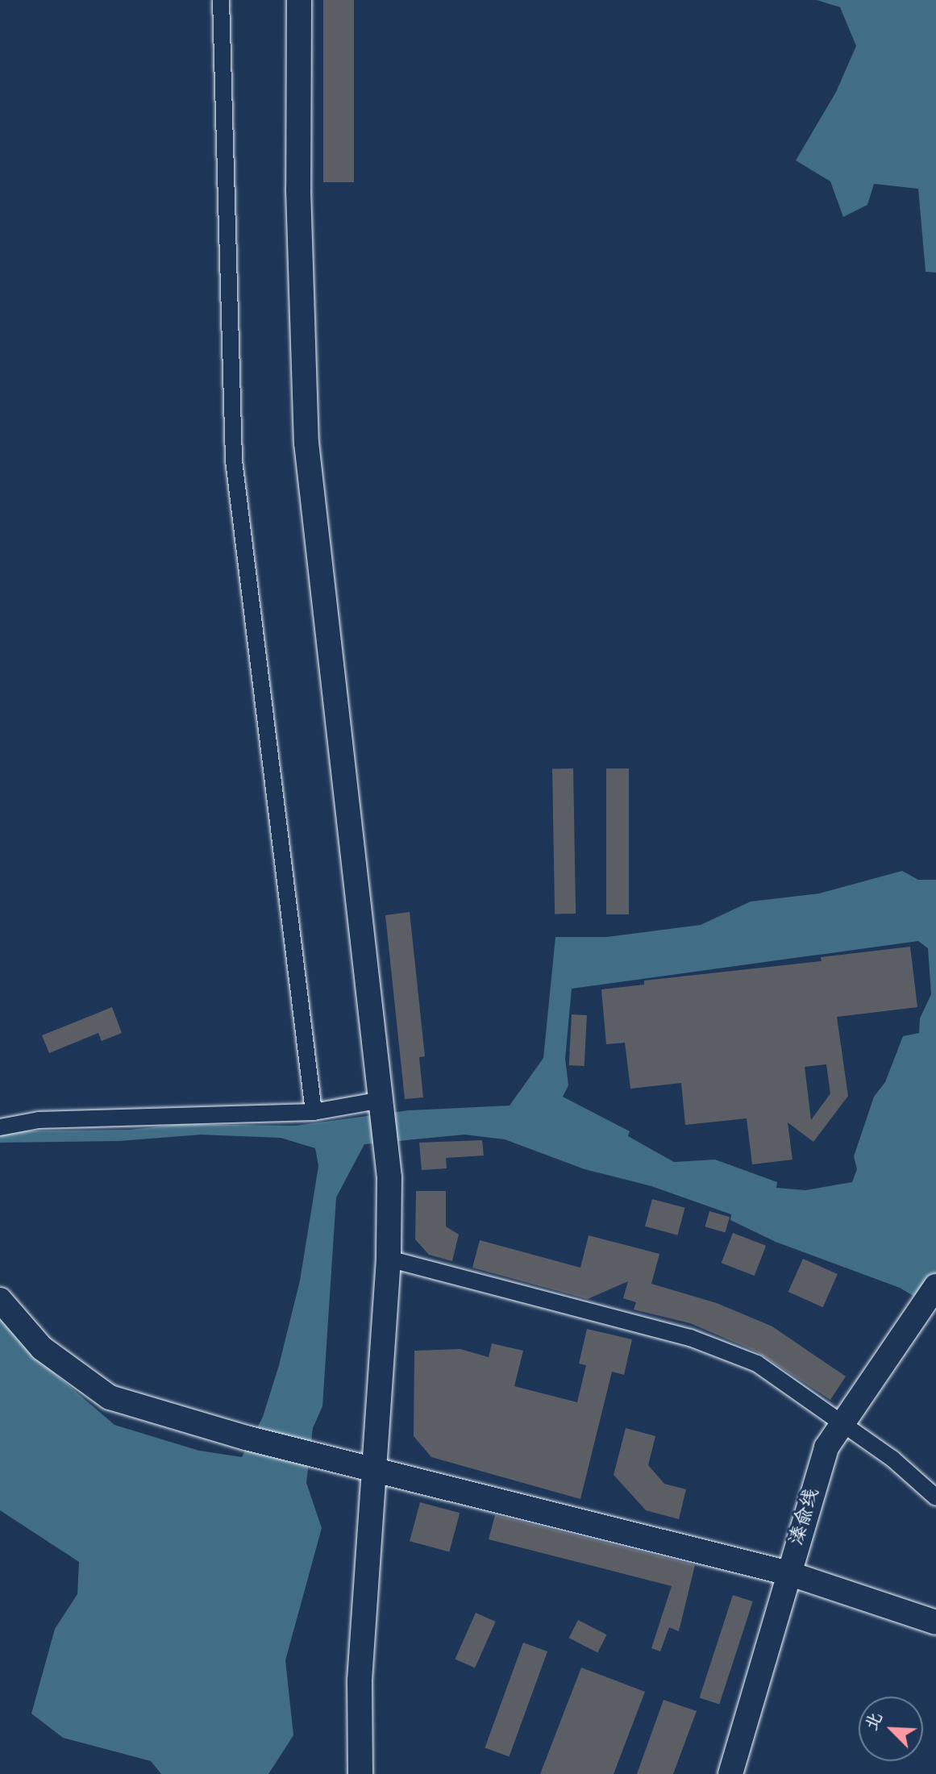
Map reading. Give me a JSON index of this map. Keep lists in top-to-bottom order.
{
  "streets": {
    "street": ["溱俞线"]
  },
  "north": "top left"
}
